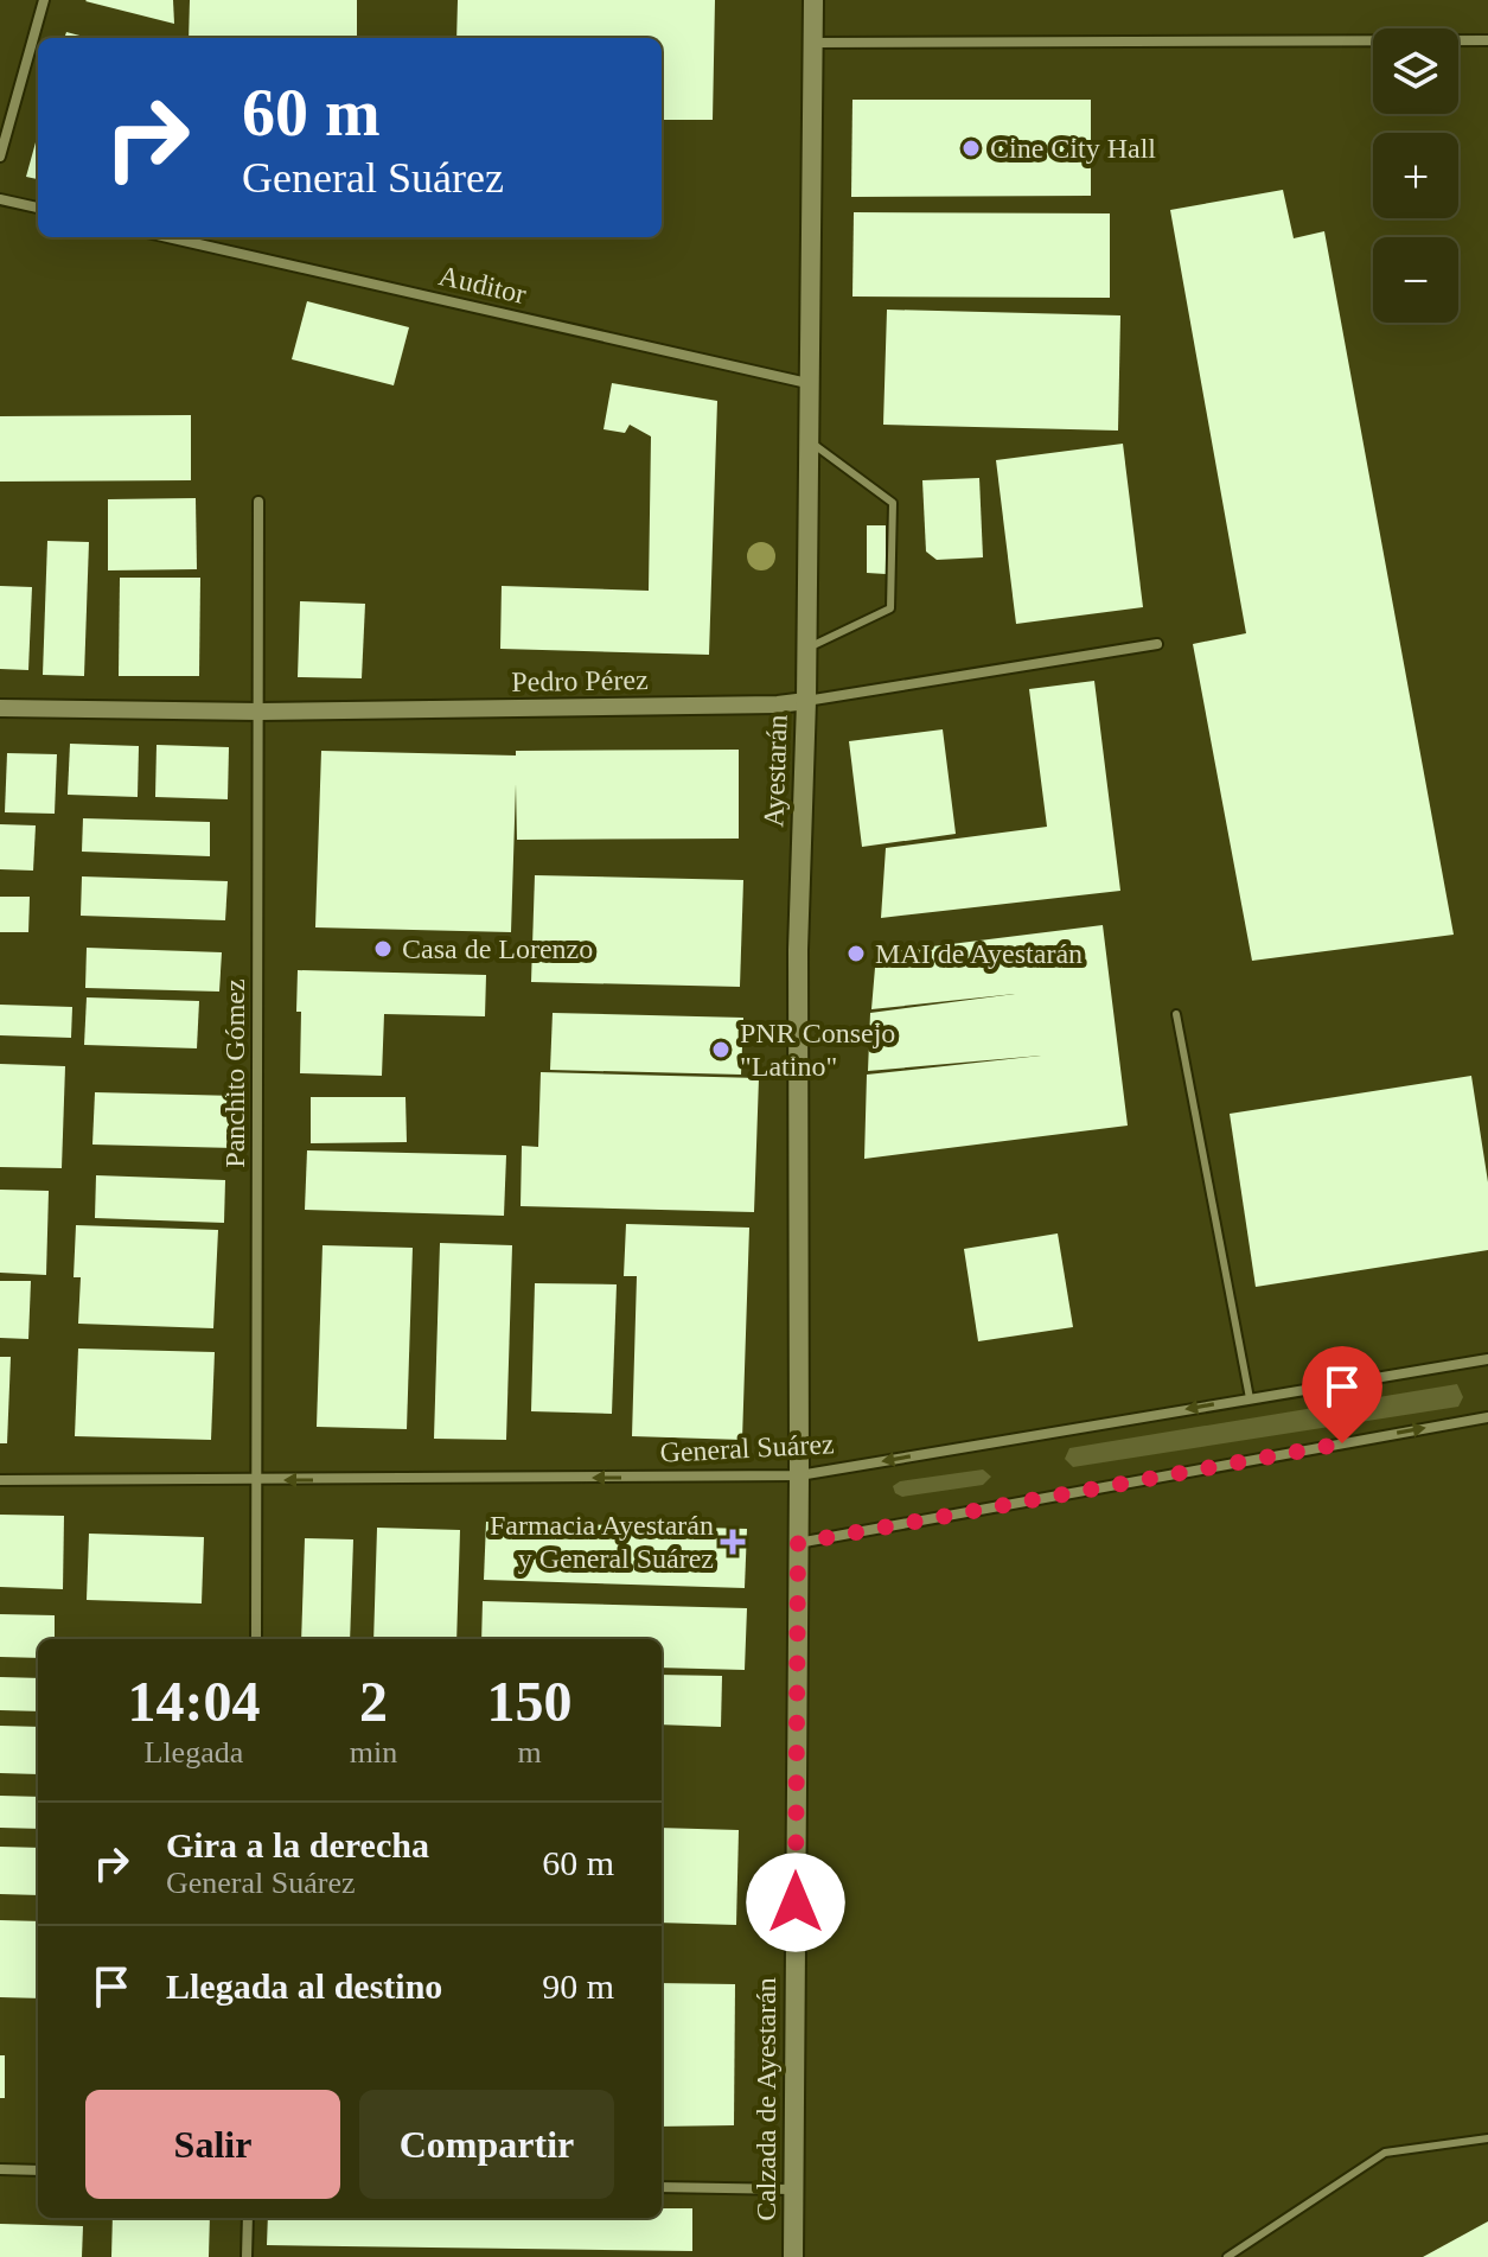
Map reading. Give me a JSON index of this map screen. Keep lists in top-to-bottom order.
{
  "streets": {
    "main road": ["Ayestarán", "Calzada de Ayestarán"],
    "street": [
      "Auditor",
      "Pedro Pérez",
      "Panchito Gómez",
      "General Suárez"
    ]
  },
  "crossings": [
    ["Auditor", "Ayestarán"],
    ["Pedro Pérez", "Ayestarán"],
    ["Pedro Pérez", "Panchito Gómez"],
    ["Ayestarán", "General Suárez"],
    ["Ayestarán", "Calzada de Ayestarán"],
    ["Panchito Gómez", "General Suárez"]
  ],
  "places": {
    "other": [
      "Cine City Hall",
      "Casa de Lorenzo",
      "MAI de Ayestarán",
      "PNR Consejo \"Latino\""
    ],
    "health": ["Farmacia Ayestarán y General Suárez"]
  },
  "page": {
    "map_buttons": ["+", "−"],
    "turn": ["60 m", "General Suárez"],
    "eta": [
      "14:04",
      "Llegada",
      "2",
      "min",
      "150",
      "m"
    ],
    "list": [
      {
        "name": "Gira a la derecha",
        "note": "General Suárez",
        "value": "60 m"
      },
      {
        "name": "Llegada al destino",
        "value": "90 m"
      }
    ],
    "buttons": ["Salir", "Compartir"]
  }
}
